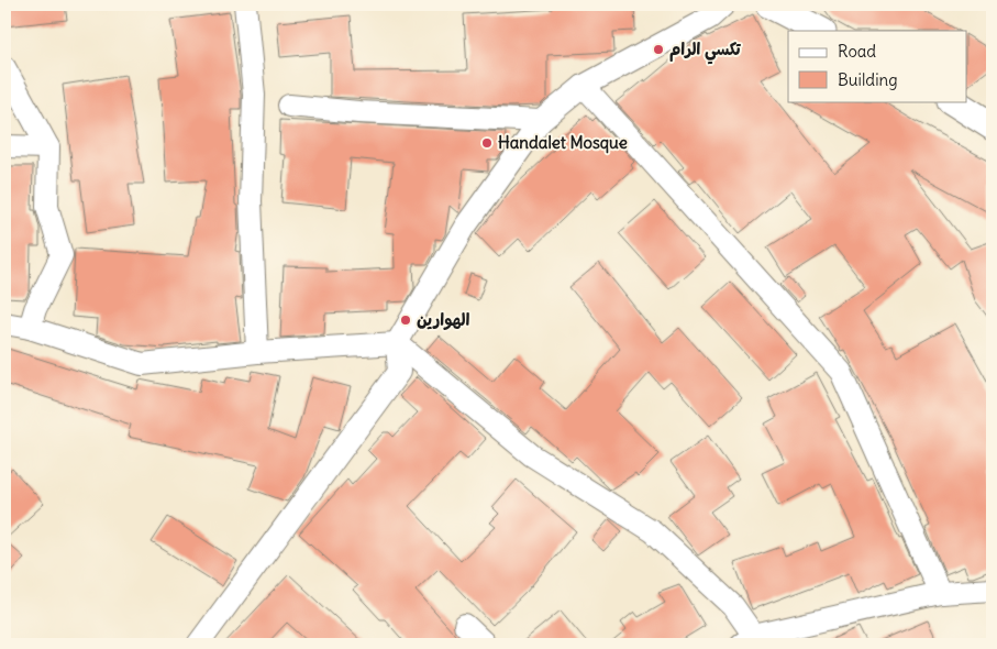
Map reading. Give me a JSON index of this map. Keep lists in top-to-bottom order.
{
  "places": ["تكسي الرام", "Handalet Mosque", "الهوارين"],
  "legend": ["Road", "Building"]
}
